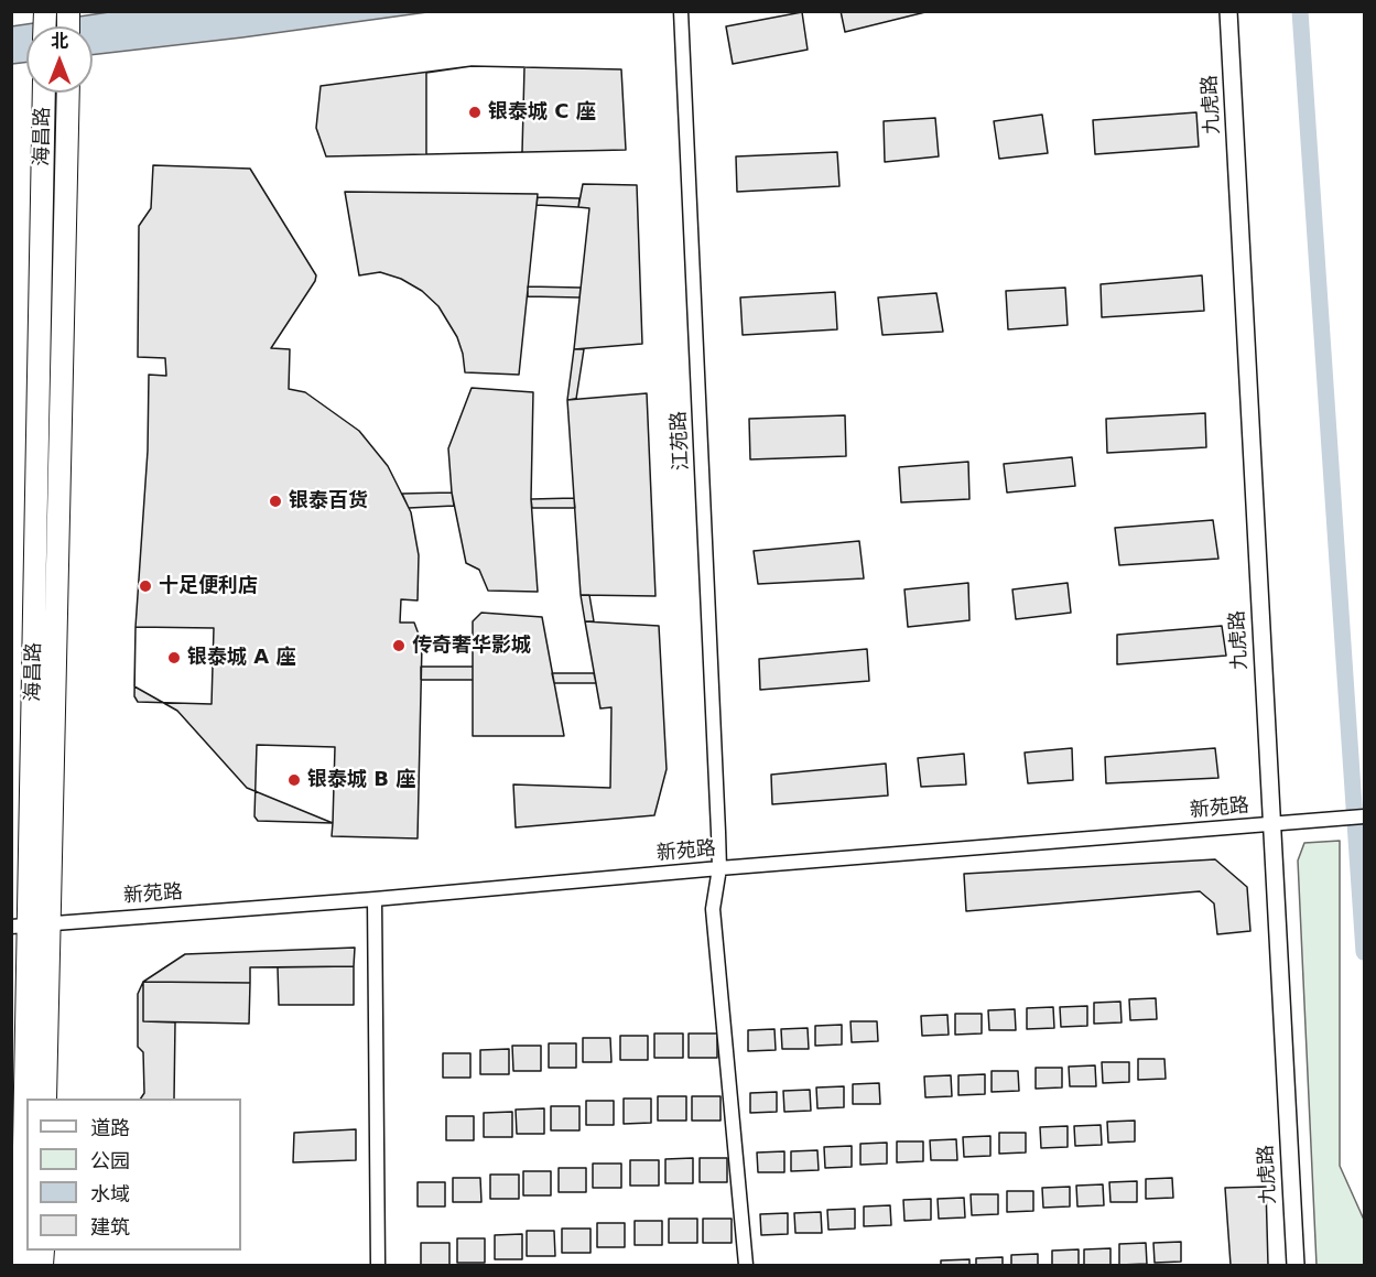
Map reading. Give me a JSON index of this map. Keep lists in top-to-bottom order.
{
  "streets": {
    "main road": ["海昌路"],
    "street": ["九虎路", "江苑路", "新苑路"]
  },
  "crossings": [
    ["九虎路", "新苑路"],
    ["海昌路", "新苑路"],
    ["江苑路", "新苑路"]
  ],
  "places": [
    "银泰城 C 座",
    "银泰百货",
    "十足便利店",
    "传奇奢华影城",
    "银泰城 A 座",
    "银泰城 B 座"
  ],
  "legend": [
    "道路",
    "公园",
    "水域",
    "建筑"
  ],
  "north": "top"
}
